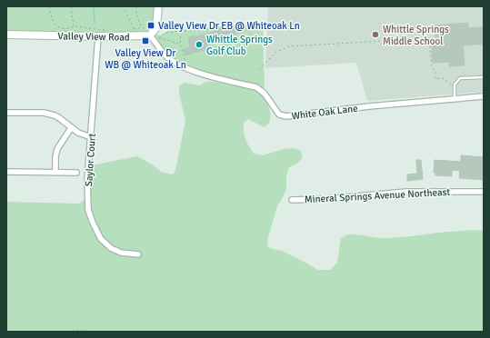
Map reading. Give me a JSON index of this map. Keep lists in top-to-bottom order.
{
  "streets": {
    "street": [
      "Valley View Road",
      "White Oak Lane",
      "Saylor Court",
      "Mineral Springs Avenue Northeast"
    ]
  },
  "crossings": [
    ["Valley View Road", "White Oak Lane"],
    ["Valley View Road", "Saylor Court"]
  ],
  "places": {
    "transit": ["Valley View Dr EB @ Whiteoak Ln", "Valley View Dr WB @ Whiteoak Ln"],
    "other": ["Whittle Springs Middle School", "Whittle Springs Golf Club"]
  }
}
